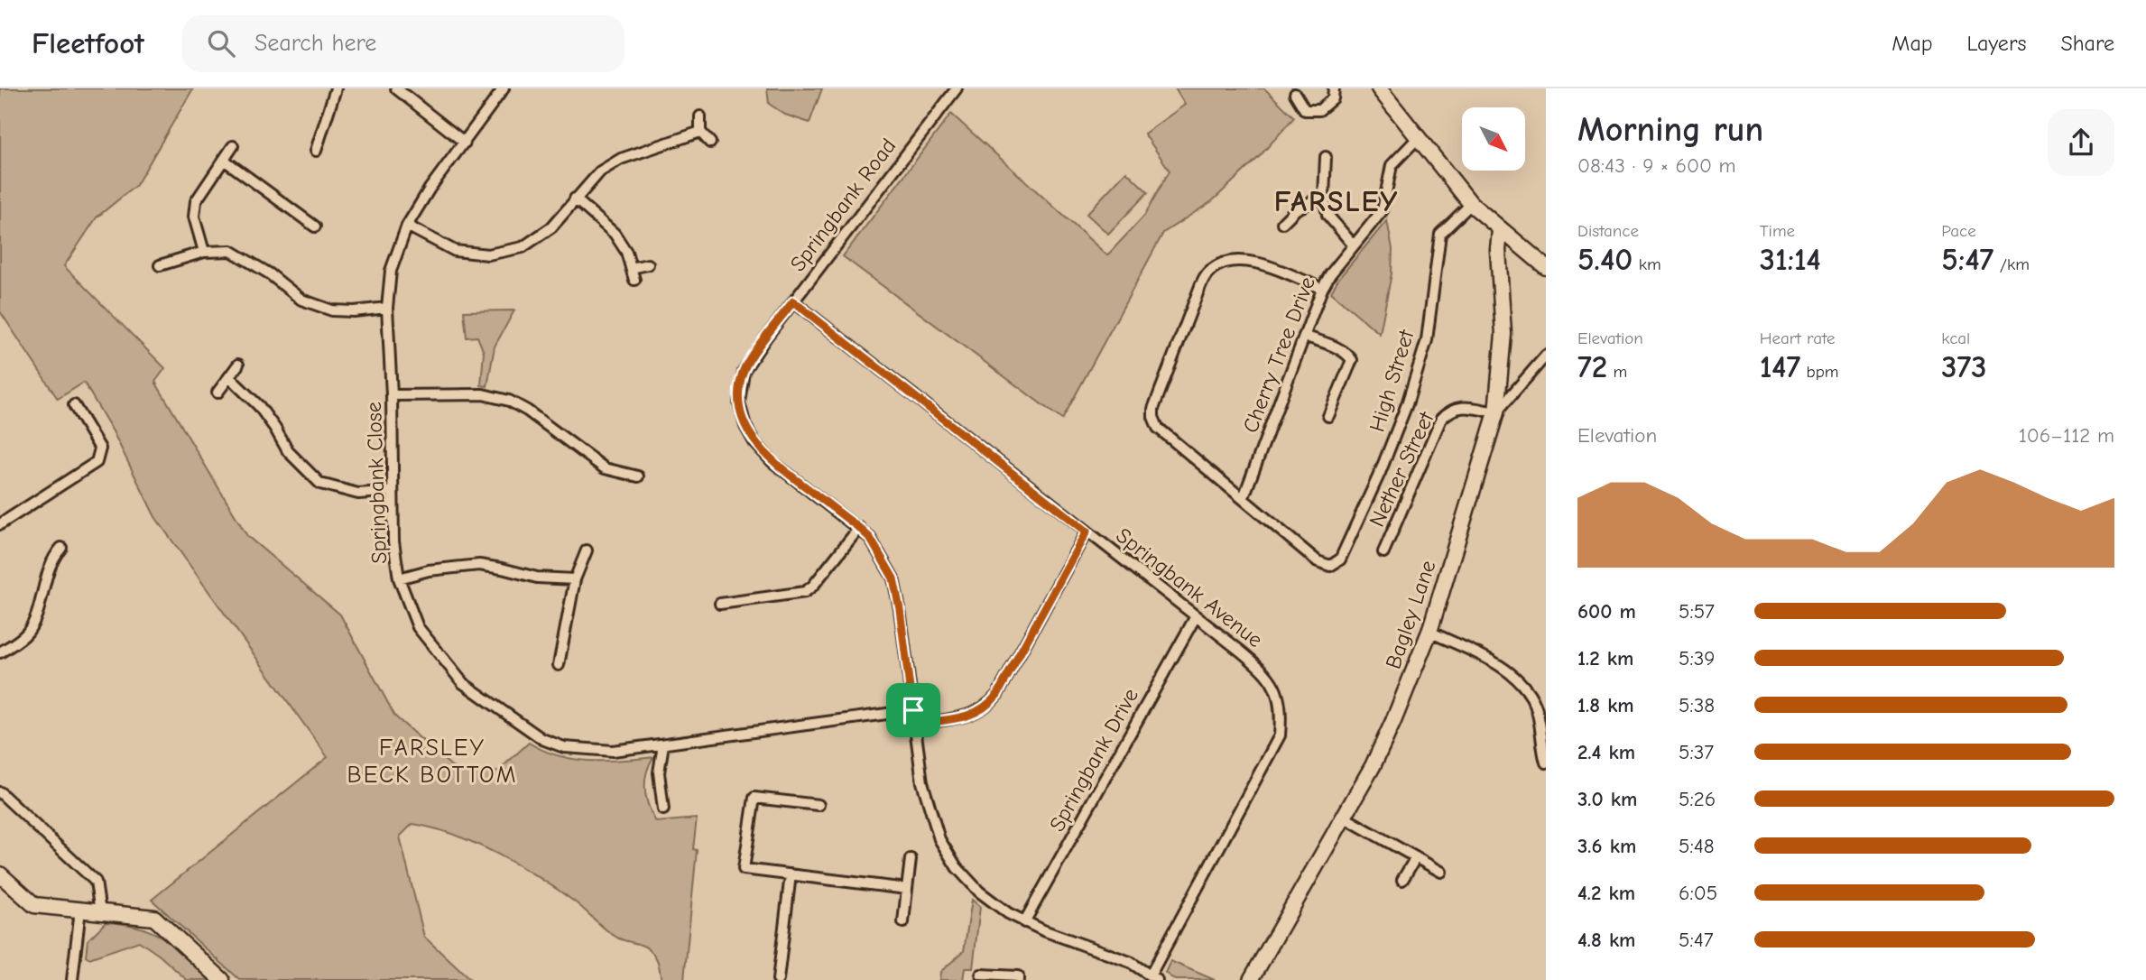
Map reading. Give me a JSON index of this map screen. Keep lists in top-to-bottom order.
{
  "streets": {
    "street": [
      "Springbank Road",
      "Cherry Tree Drive",
      "High Street",
      "Nether Street",
      "Springbank Close",
      "Springbank Avenue",
      "Bagley Lane",
      "Springbank Drive"
    ]
  },
  "crossings": [
    ["Springbank Road", "Springbank Close"],
    ["Springbank Road", "Springbank Avenue"],
    ["Springbank Road", "Springbank Drive"],
    ["Cherry Tree Drive", "High Street"],
    ["Nether Street", "Bagley Lane"],
    ["Springbank Avenue", "Springbank Drive"]
  ],
  "districts": ["FARSLEY", "FARSLEY BECK BOTTOM"],
  "north": "bottom right",
  "page": {
    "header": "Fleetfoot",
    "search": "Search here",
    "nav": ["Map", "Layers", "Share"],
    "heading": ["Morning run", "08:43 · 9 × 600 m"],
    "stats": [
      ["Distance", "5.40 km"],
      ["Time", "31:14"],
      ["Pace", "5:47 /km"],
      ["Elevation", "72 m"],
      ["Heart rate", "147 bpm"],
      ["kcal", "373"]
    ],
    "chart": ["Elevation", "106–112 m"],
    "list": [
      {
        "name": "600 m",
        "note": "5:57"
      },
      {
        "name": "1.2 km",
        "note": "5:39"
      },
      {
        "name": "1.8 km",
        "note": "5:38"
      },
      {
        "name": "2.4 km",
        "note": "5:37"
      },
      {
        "name": "3.0 km",
        "note": "5:26"
      },
      {
        "name": "3.6 km",
        "note": "5:48"
      },
      {
        "name": "4.2 km",
        "note": "6:05"
      },
      {
        "name": "4.8 km",
        "note": "5:47"
      }
    ]
  }
}
